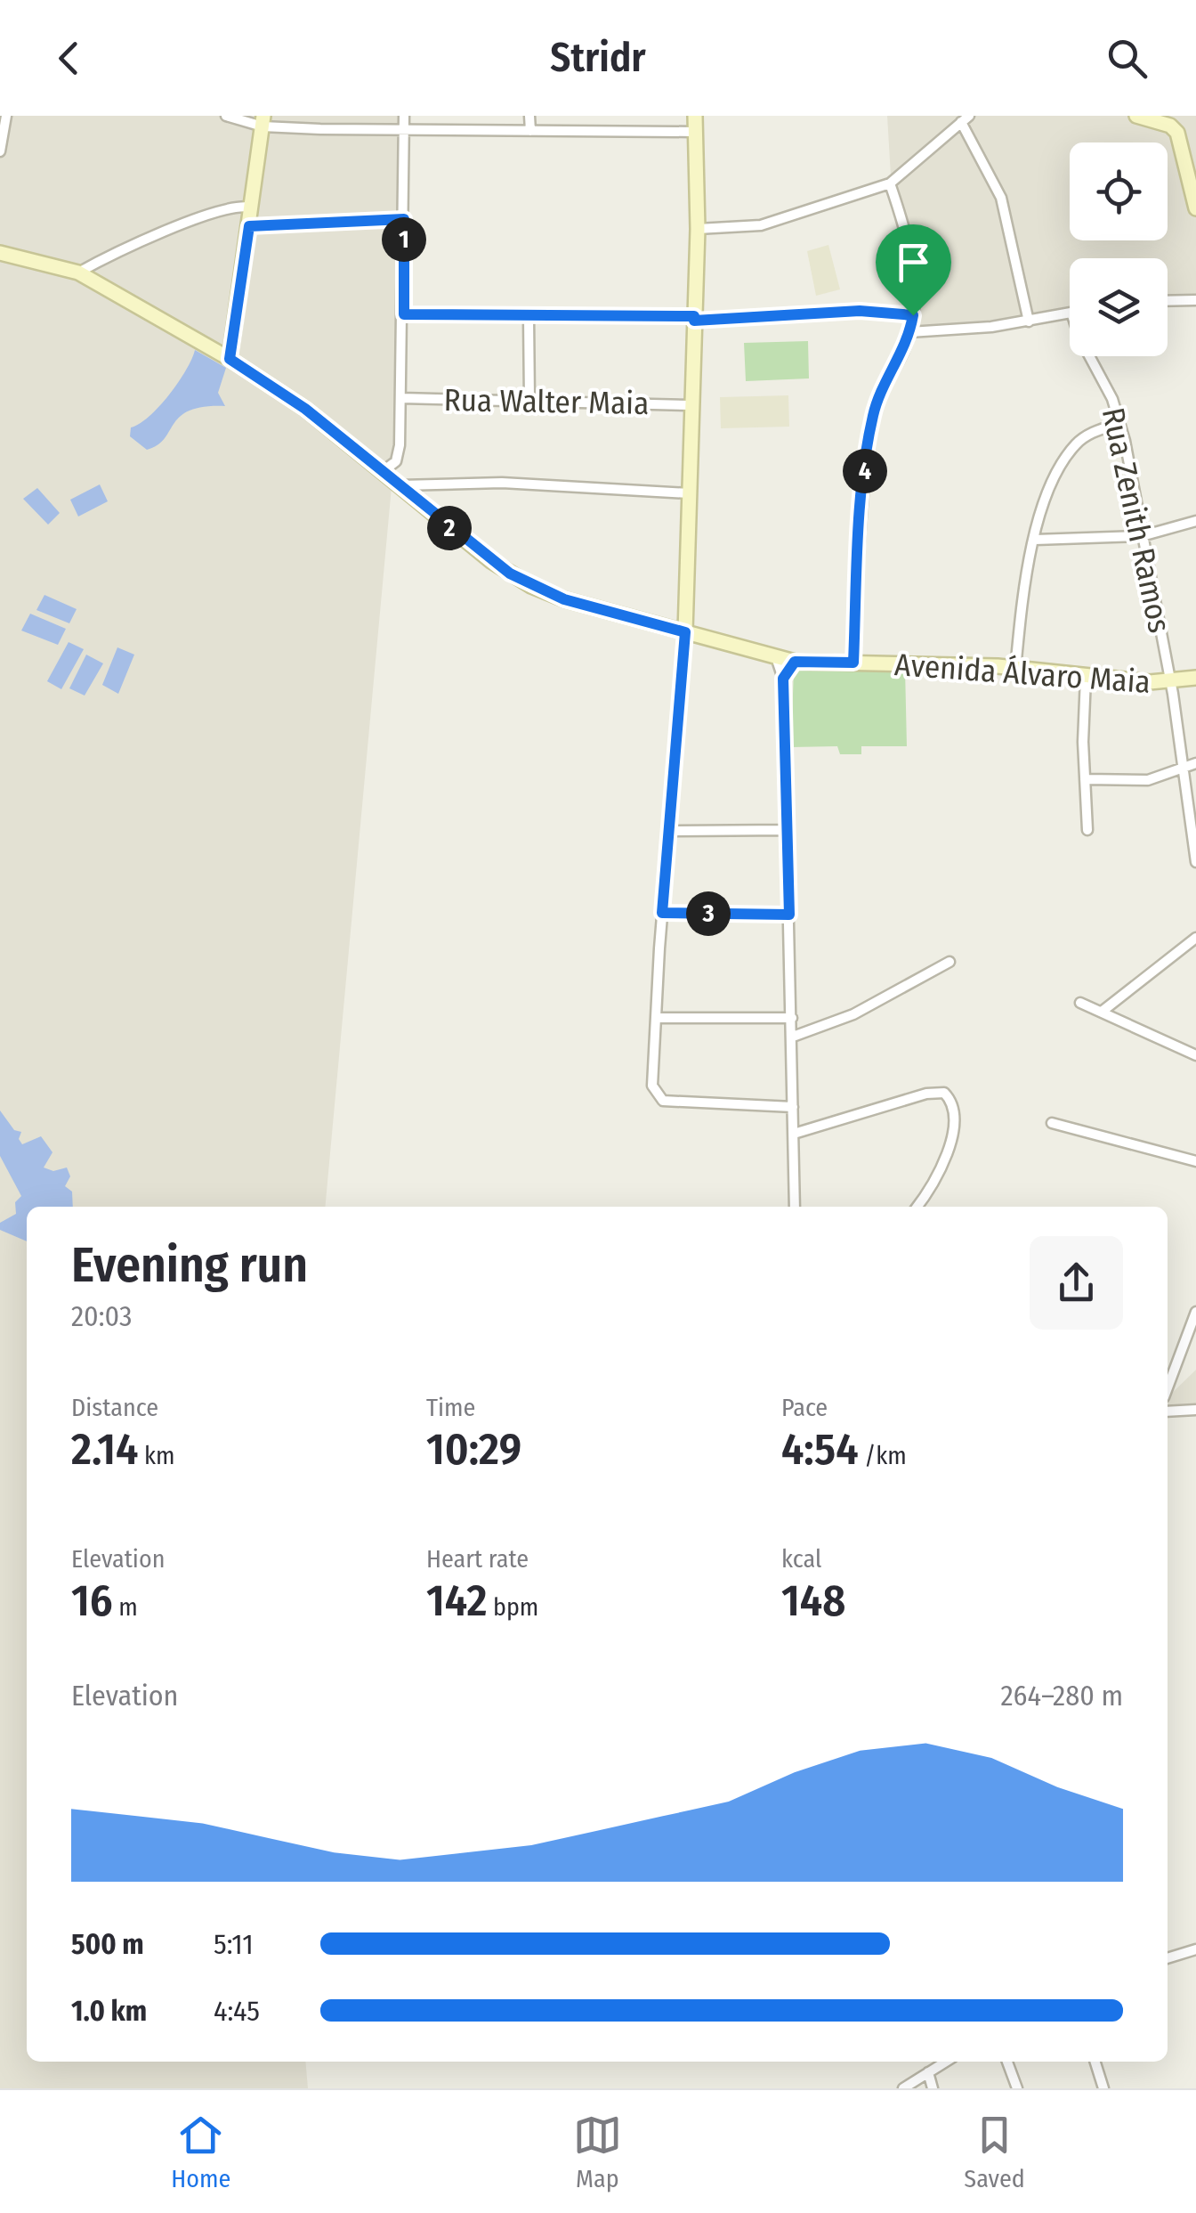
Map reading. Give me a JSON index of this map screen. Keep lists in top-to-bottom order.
{
  "streets": {
    "street": ["Rua Walter Maia", "Rua Zenith Ramos", "Avenida Álvaro Maia"]
  },
  "crossings": [
    ["Rua Zenith Ramos", "Avenida Álvaro Maia"]
  ],
  "page": {
    "header": "Stridr",
    "pins": [
      "1",
      "4",
      "2",
      "3"
    ],
    "heading": ["Evening run", "20:03"],
    "stats": [
      ["Distance", "2.14 km"],
      ["Time", "10:29"],
      ["Pace", "4:54 /km"],
      ["Elevation", "16 m"],
      ["Heart rate", "142 bpm"],
      ["kcal", "148"]
    ],
    "chart": ["Elevation", "264–280 m"],
    "list": [
      {
        "name": "500 m",
        "note": "5:11"
      },
      {
        "name": "1.0 km",
        "note": "4:45"
      }
    ],
    "tabs": ["Home", "Map", "Saved"]
  }
}
